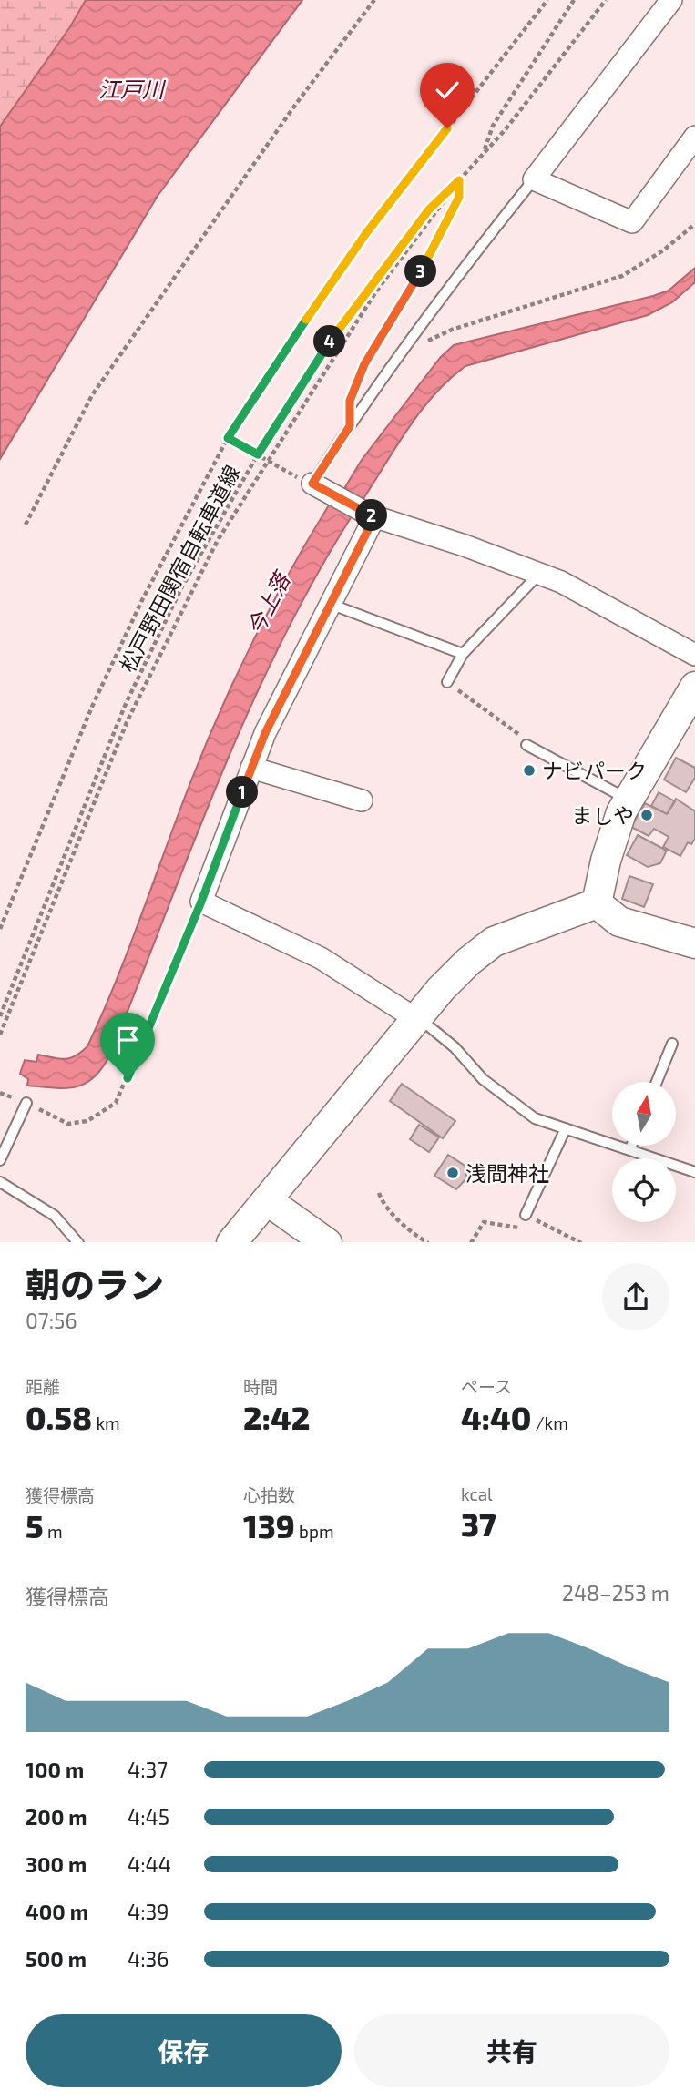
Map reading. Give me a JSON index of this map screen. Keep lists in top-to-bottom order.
{
  "streets": {
    "path": ["松戸野田関宿自転車道線"]
  },
  "water": ["江戸川", "今上落"],
  "places": ["ナビパーク", "ましや", "浅間神社"],
  "north": "top",
  "page": {
    "pins": [
      "3",
      "4",
      "2",
      "1"
    ],
    "heading": ["朝のラン", "07:56"],
    "stats": [
      ["距離", "0.58 km"],
      ["時間", "2:42"],
      ["ペース", "4:40 /km"],
      ["獲得標高", "5 m"],
      ["心拍数", "139 bpm"],
      ["kcal", "37"]
    ],
    "chart": ["獲得標高", "248–253 m"],
    "list": [
      {
        "name": "100 m",
        "note": "4:37"
      },
      {
        "name": "200 m",
        "note": "4:45"
      },
      {
        "name": "300 m",
        "note": "4:44"
      },
      {
        "name": "400 m",
        "note": "4:39"
      },
      {
        "name": "500 m",
        "note": "4:36"
      }
    ],
    "buttons": ["保存", "共有"]
  }
}
